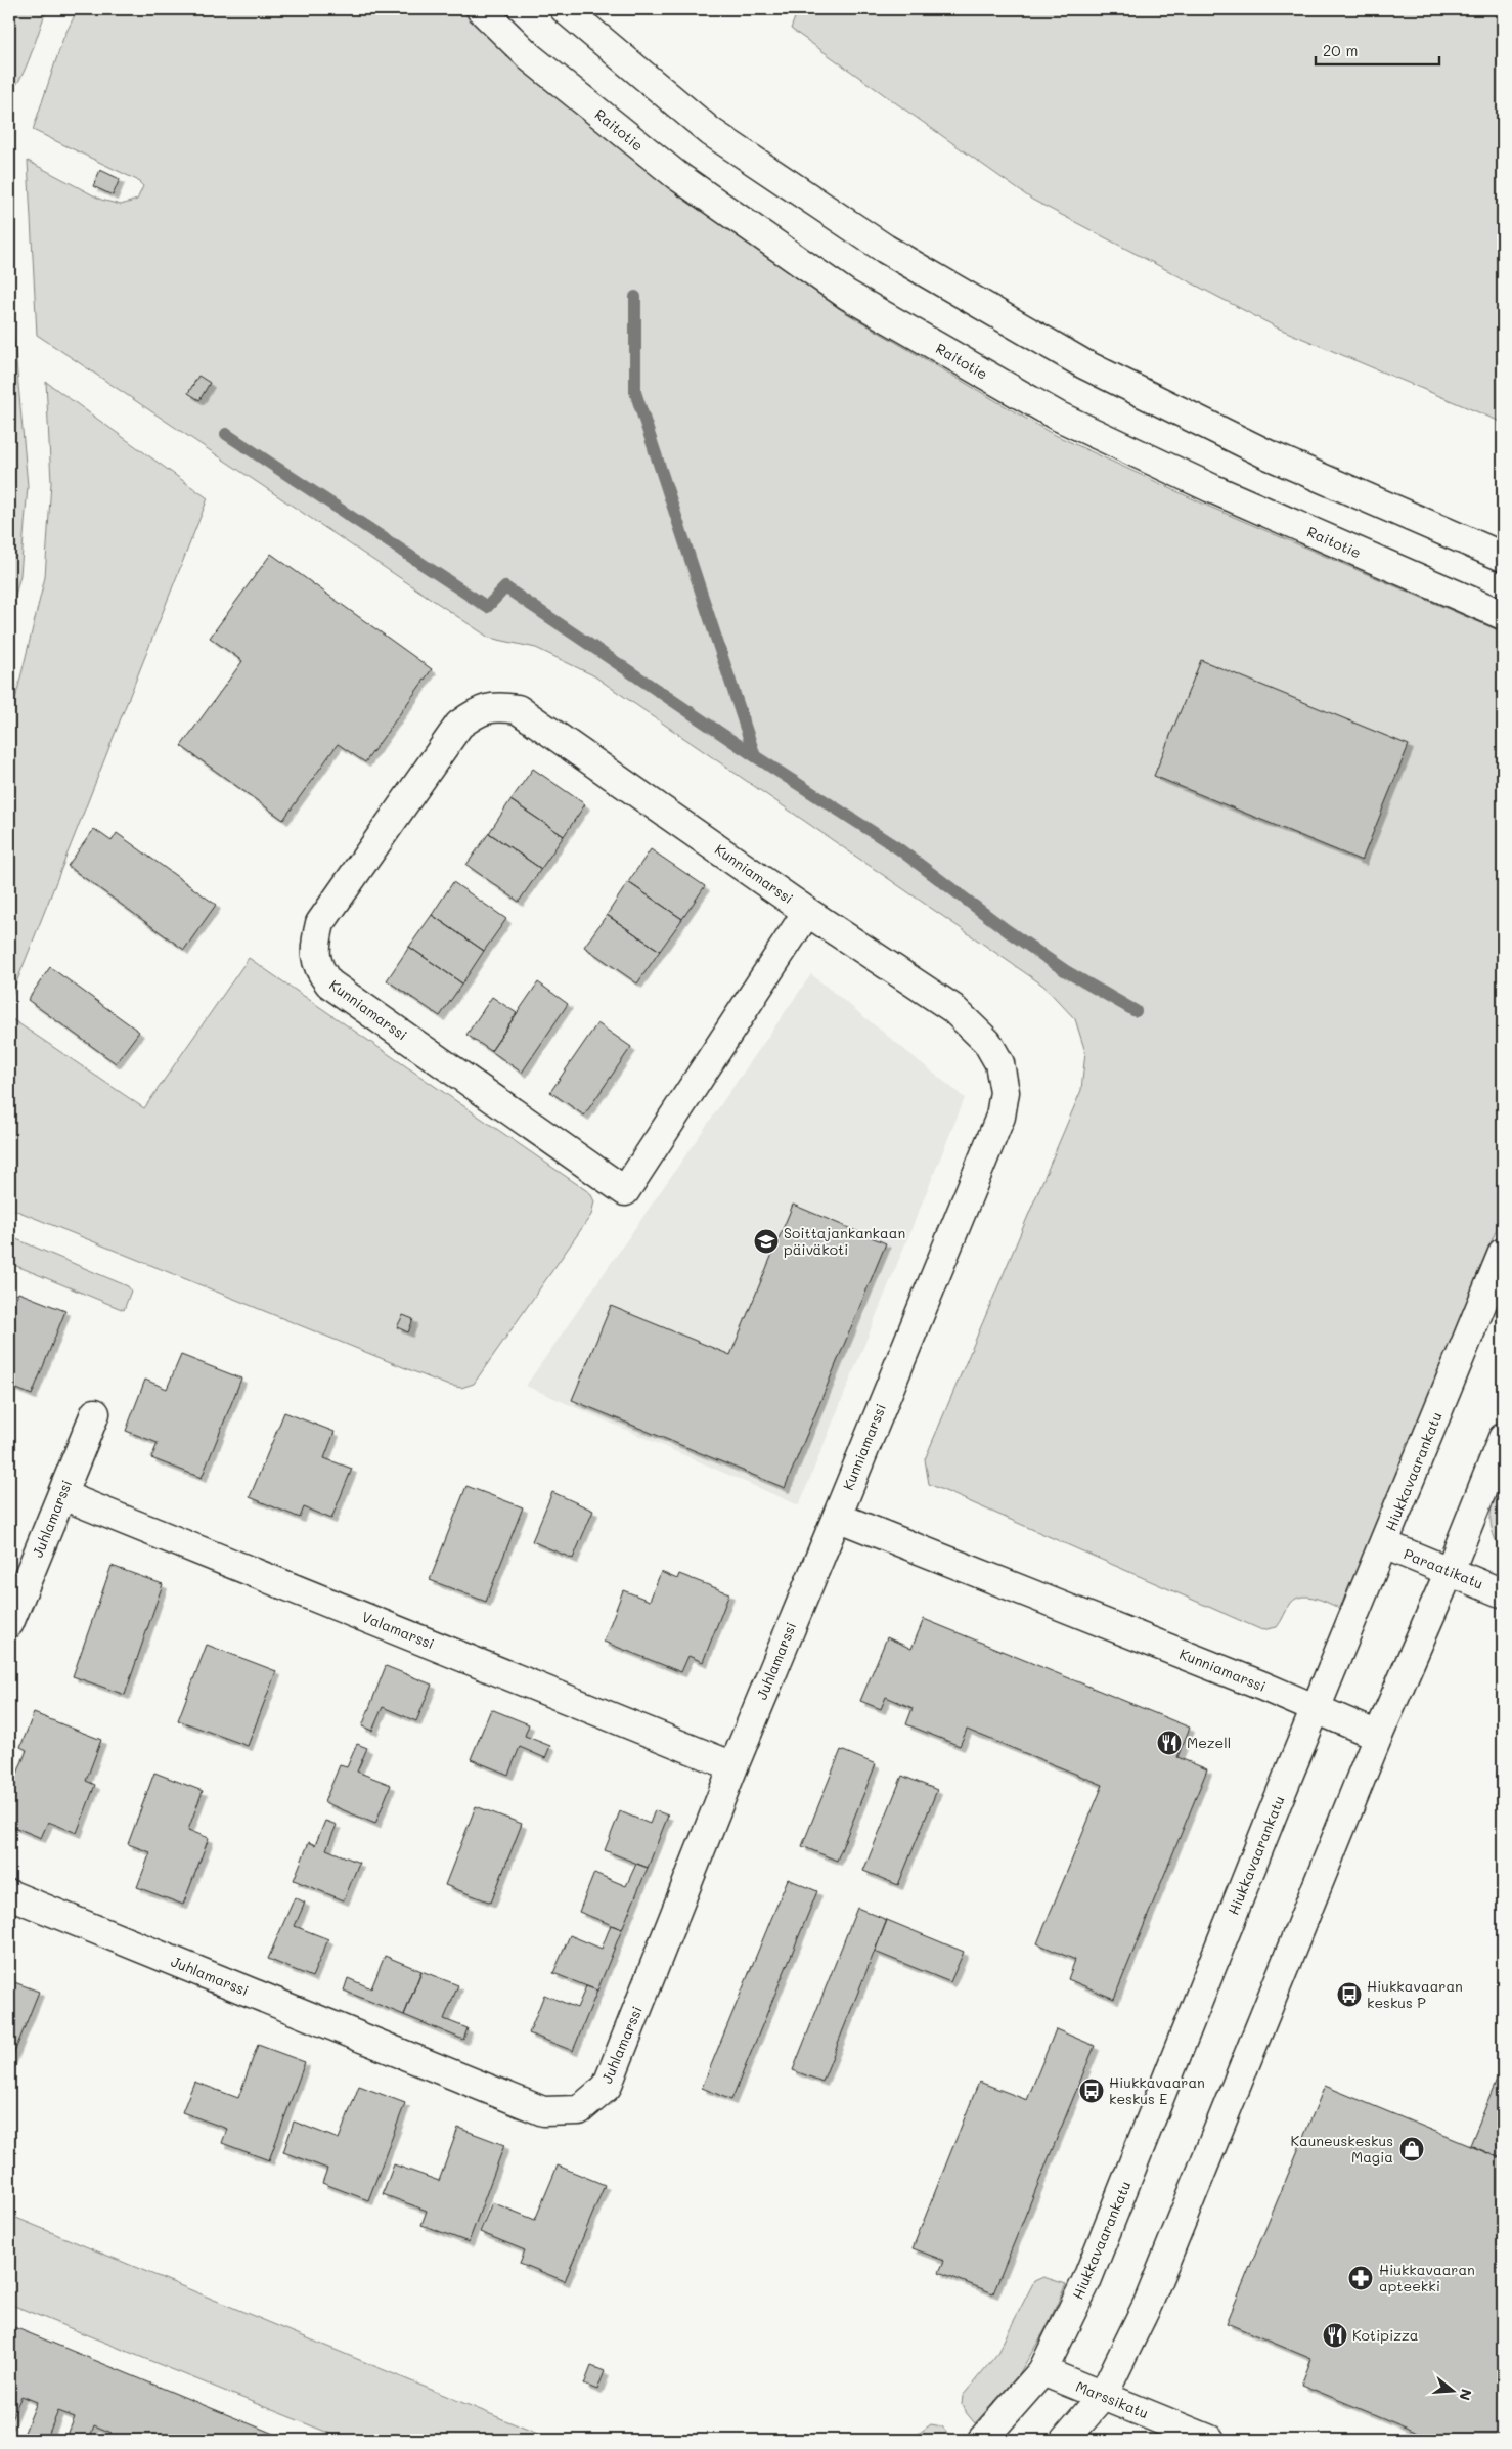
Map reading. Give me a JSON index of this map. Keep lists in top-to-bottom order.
{
  "streets": {
    "street": [
      "Raitotie",
      "Kunniamarssi",
      "Hiukkavaarankatu",
      "Juhlamarssi",
      "Paraatikatu",
      "Valamarssi",
      "Marssikatu"
    ]
  },
  "crossings": [
    ["Kunniamarssi", "Hiukkavaarankatu"],
    ["Kunniamarssi", "Juhlamarssi"],
    ["Hiukkavaarankatu", "Paraatikatu"],
    ["Hiukkavaarankatu", "Marssikatu"],
    ["Juhlamarssi", "Valamarssi"]
  ],
  "places": {
    "school or university": ["Soittajankankaan päiväkoti"],
    "restaurant": ["Mezell", "Kotipizza"],
    "bus stop": ["Hiukkavaaran keskus P", "Hiukkavaaran keskus E"],
    "shop": ["Kauneuskeskus Magia"],
    "pharmacy": ["Hiukkavaaran apteekki"]
  },
  "scale_bar": "20 m",
  "north": "right"
}
